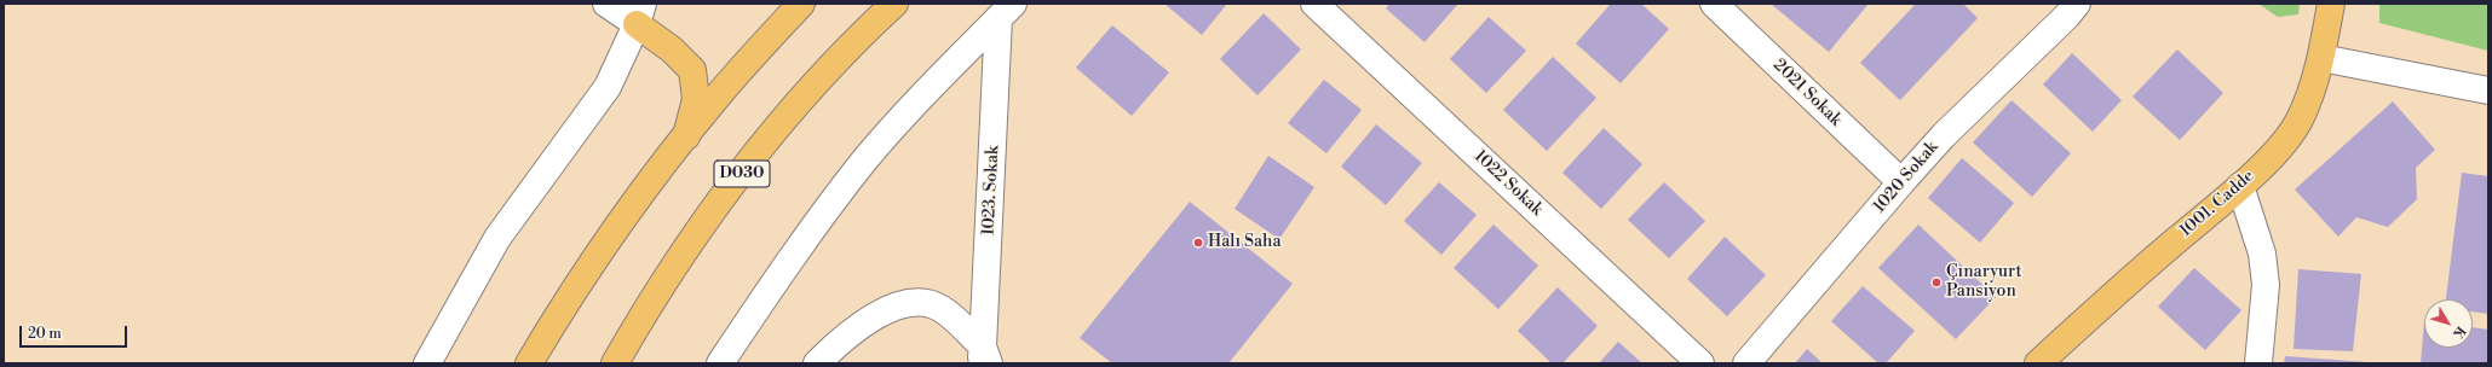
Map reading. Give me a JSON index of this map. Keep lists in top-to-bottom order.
{
  "streets": {
    "main road": ["D030", "1001. Cadde"],
    "street": [
      "2021 Sokak",
      "1020 Sokak",
      "1022 Sokak",
      "1023. Sokak"
    ]
  },
  "crossings": [
    ["2021 Sokak", "1020 Sokak"]
  ],
  "places": ["Halı Saha", "Çınaryurt Pansiyon"],
  "scale_bar": "20 m",
  "north": "bottom right"
}
